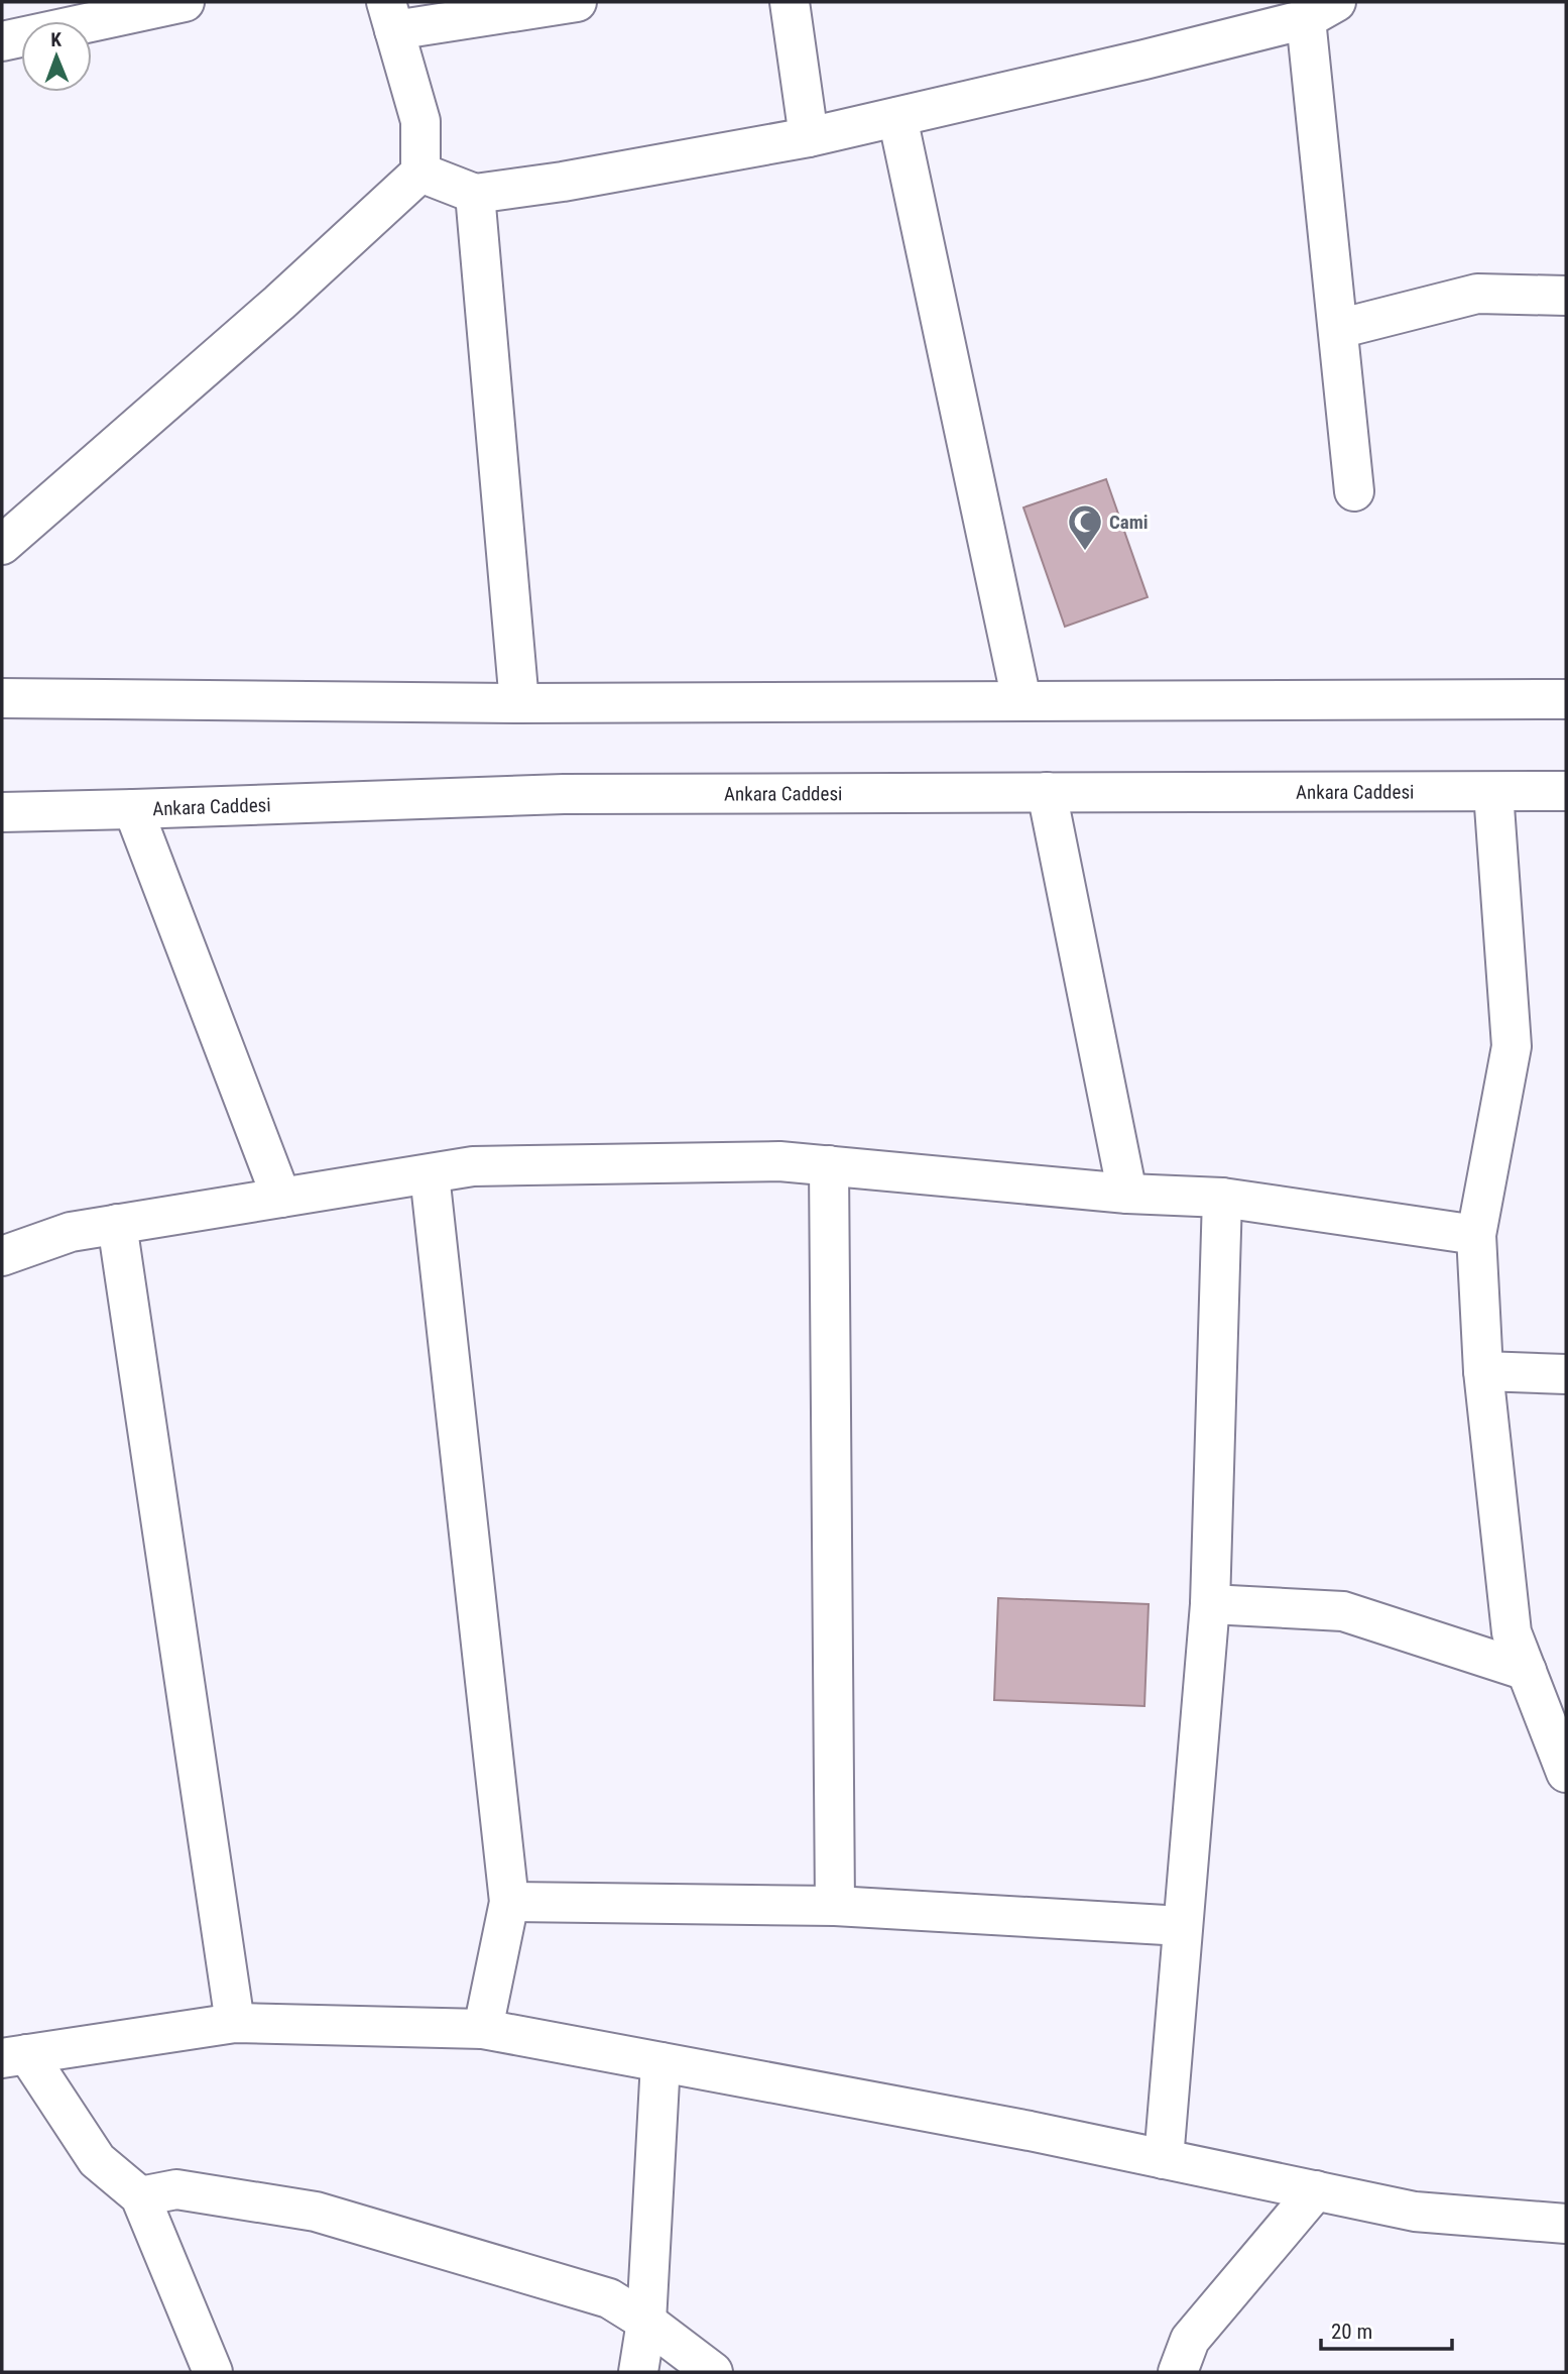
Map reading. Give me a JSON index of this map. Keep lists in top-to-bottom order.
{
  "streets": {
    "main road": ["Ankara Caddesi"]
  },
  "places": {
    "mosque": ["Cami"]
  },
  "scale_bar": "20 m",
  "north": "top"
}
